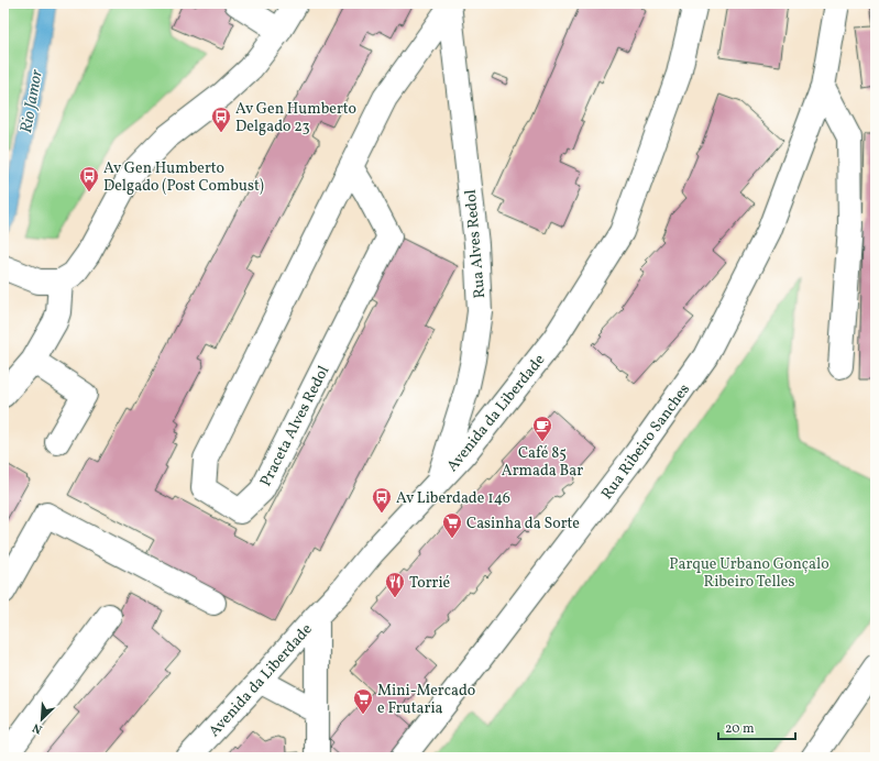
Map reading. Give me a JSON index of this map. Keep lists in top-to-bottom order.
{
  "streets": {
    "street": [
      "Rua Alves Redol",
      "Avenida da Liberdade",
      "Praceta Alves Redol",
      "Rua Ribeiro Sanches"
    ]
  },
  "crossings": [
    ["Rua Alves Redol", "Avenida da Liberdade"],
    ["Rua Alves Redol", "Praceta Alves Redol"]
  ],
  "water": ["Rio Jamor"],
  "parks": ["Parque Urbano Gonçalo Ribeiro Telles"],
  "places": {
    "bus stop": ["Av Gen Humberto Delgado 23", "Av Gen Humberto Delgado (Post Combust)", "Av Liberdade 146"],
    "cafe": ["Café 85 Armada Bar"],
    "supermarket": ["Casinha da Sorte", "Mini-Mercado e Frutaria"],
    "restaurant": ["Torrié"]
  },
  "scale_bar": "20 m",
  "north": "bottom left"
}
